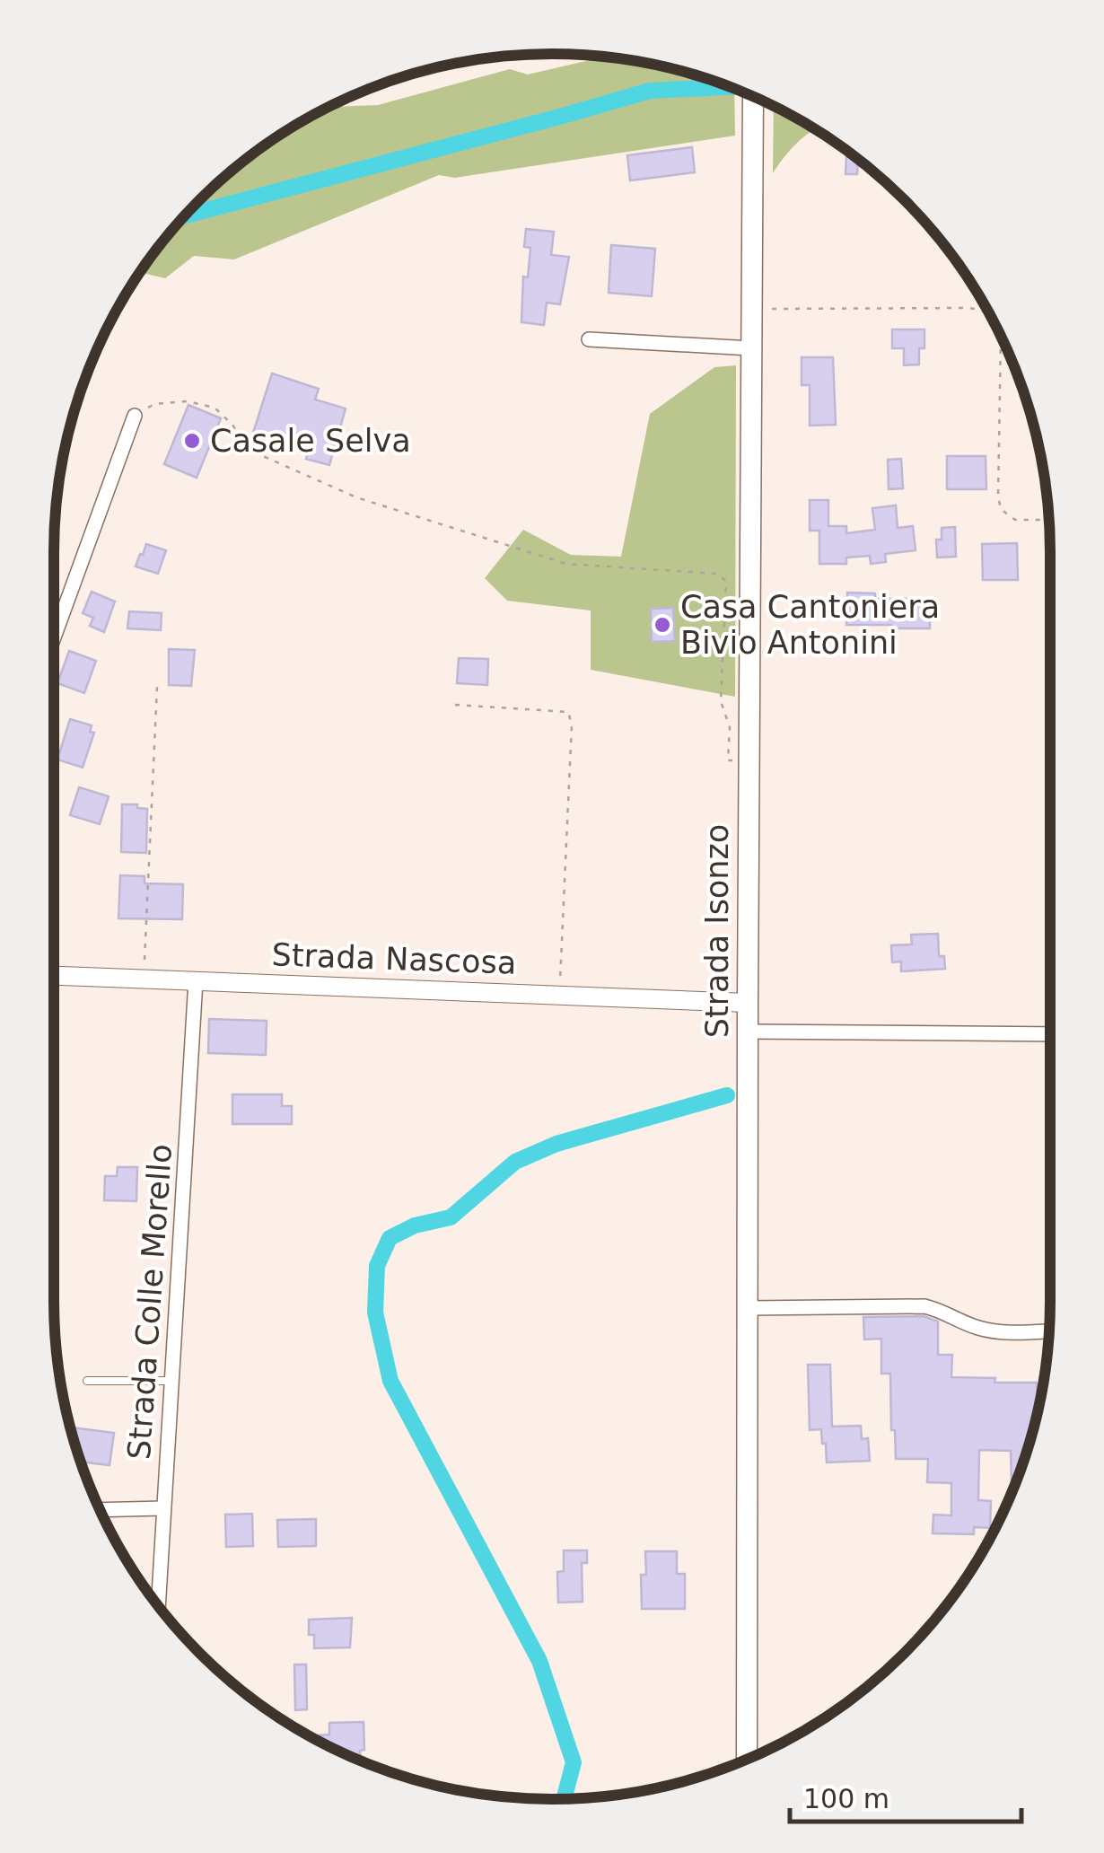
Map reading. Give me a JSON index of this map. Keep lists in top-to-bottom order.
{
  "streets": {
    "main road": ["Strada Isonzo"],
    "street": ["Strada Nascosa", "Strada Colle Morello"]
  },
  "crossings": [
    ["Strada Isonzo", "Strada Nascosa"],
    ["Strada Nascosa", "Strada Colle Morello"]
  ],
  "places": ["Casale Selva", "Casa Cantoniera Bivio Antonini"],
  "scale_bar": "100 m"
}
